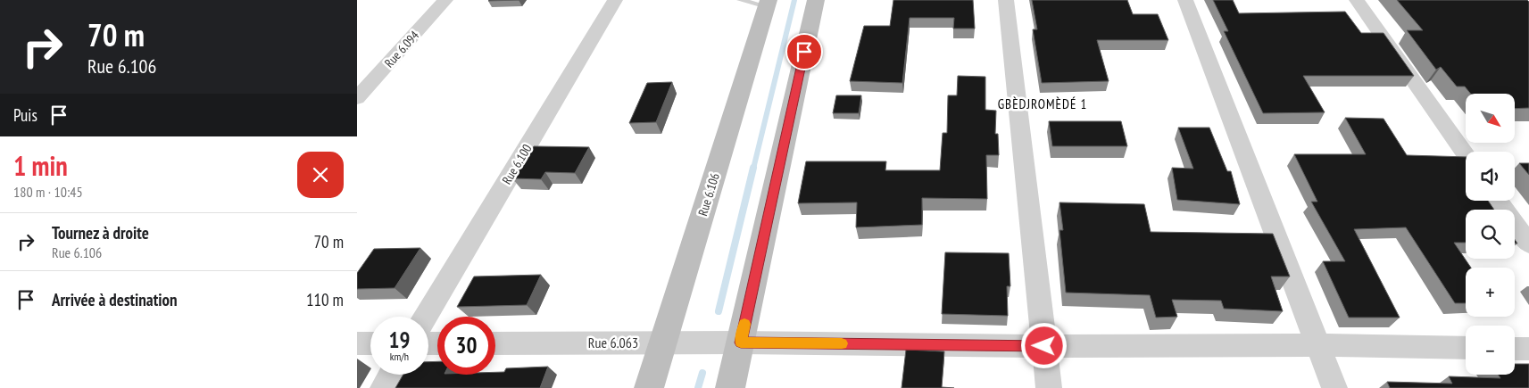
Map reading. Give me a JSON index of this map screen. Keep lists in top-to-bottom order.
{
  "streets": {
    "street": [
      "Rue 6.094",
      "Rue 6.100",
      "Rue 6.106",
      "Rue 6.063"
    ]
  },
  "crossings": [
    ["Rue 6.106", "Rue 6.063"]
  ],
  "districts": ["GBÈDJROMÈDÉ 1"],
  "north": "bottom right",
  "page": {
    "turn": ["70 m", "Rue 6.106"],
    "then": "Puis",
    "map_buttons": ["+", "−"],
    "heading": ["1 min", "180 m · 10:45"],
    "list": [
      {
        "name": "Tournez à droite",
        "note": "Rue 6.106",
        "value": "70 m"
      },
      {
        "name": "Arrivée à destination",
        "value": "110 m"
      }
    ],
    "speed": "19 km/h",
    "limit": "30"
  }
}
